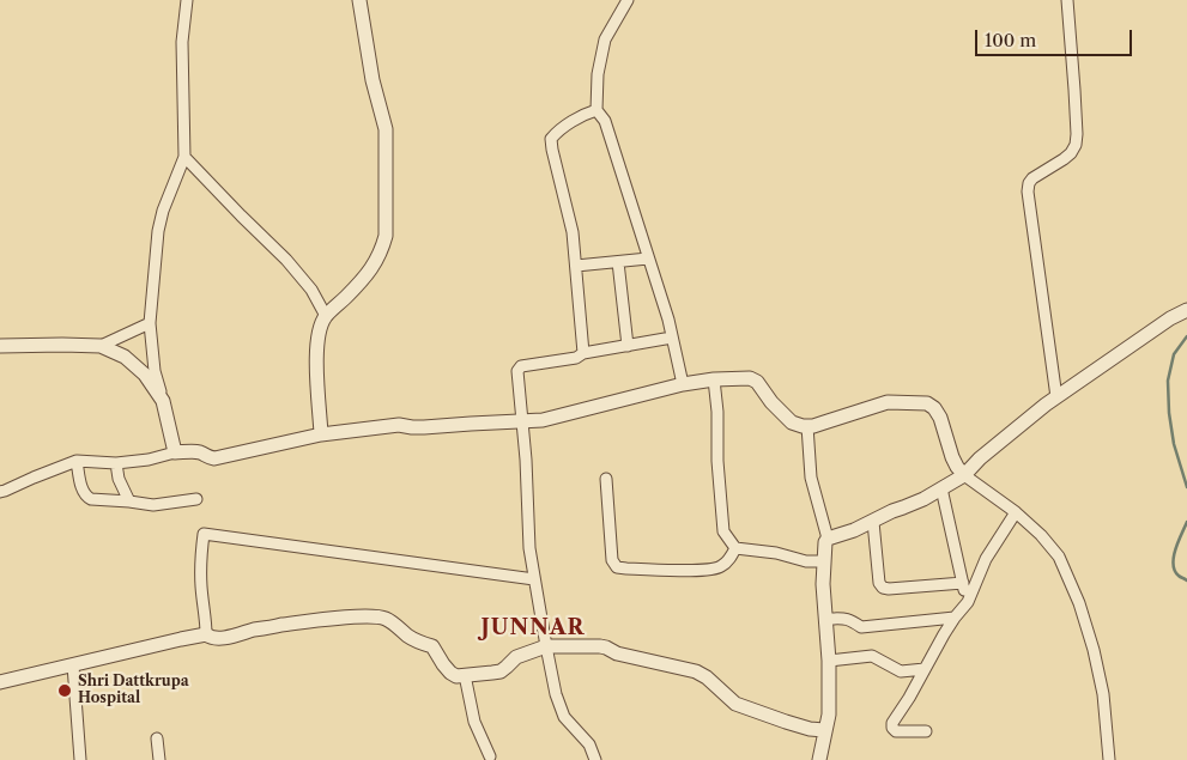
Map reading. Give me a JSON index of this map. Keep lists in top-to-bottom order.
{
  "districts": ["JUNNAR"],
  "places": ["Shri Dattkrupa Hospital"],
  "scale_bar": "100 m"
}
